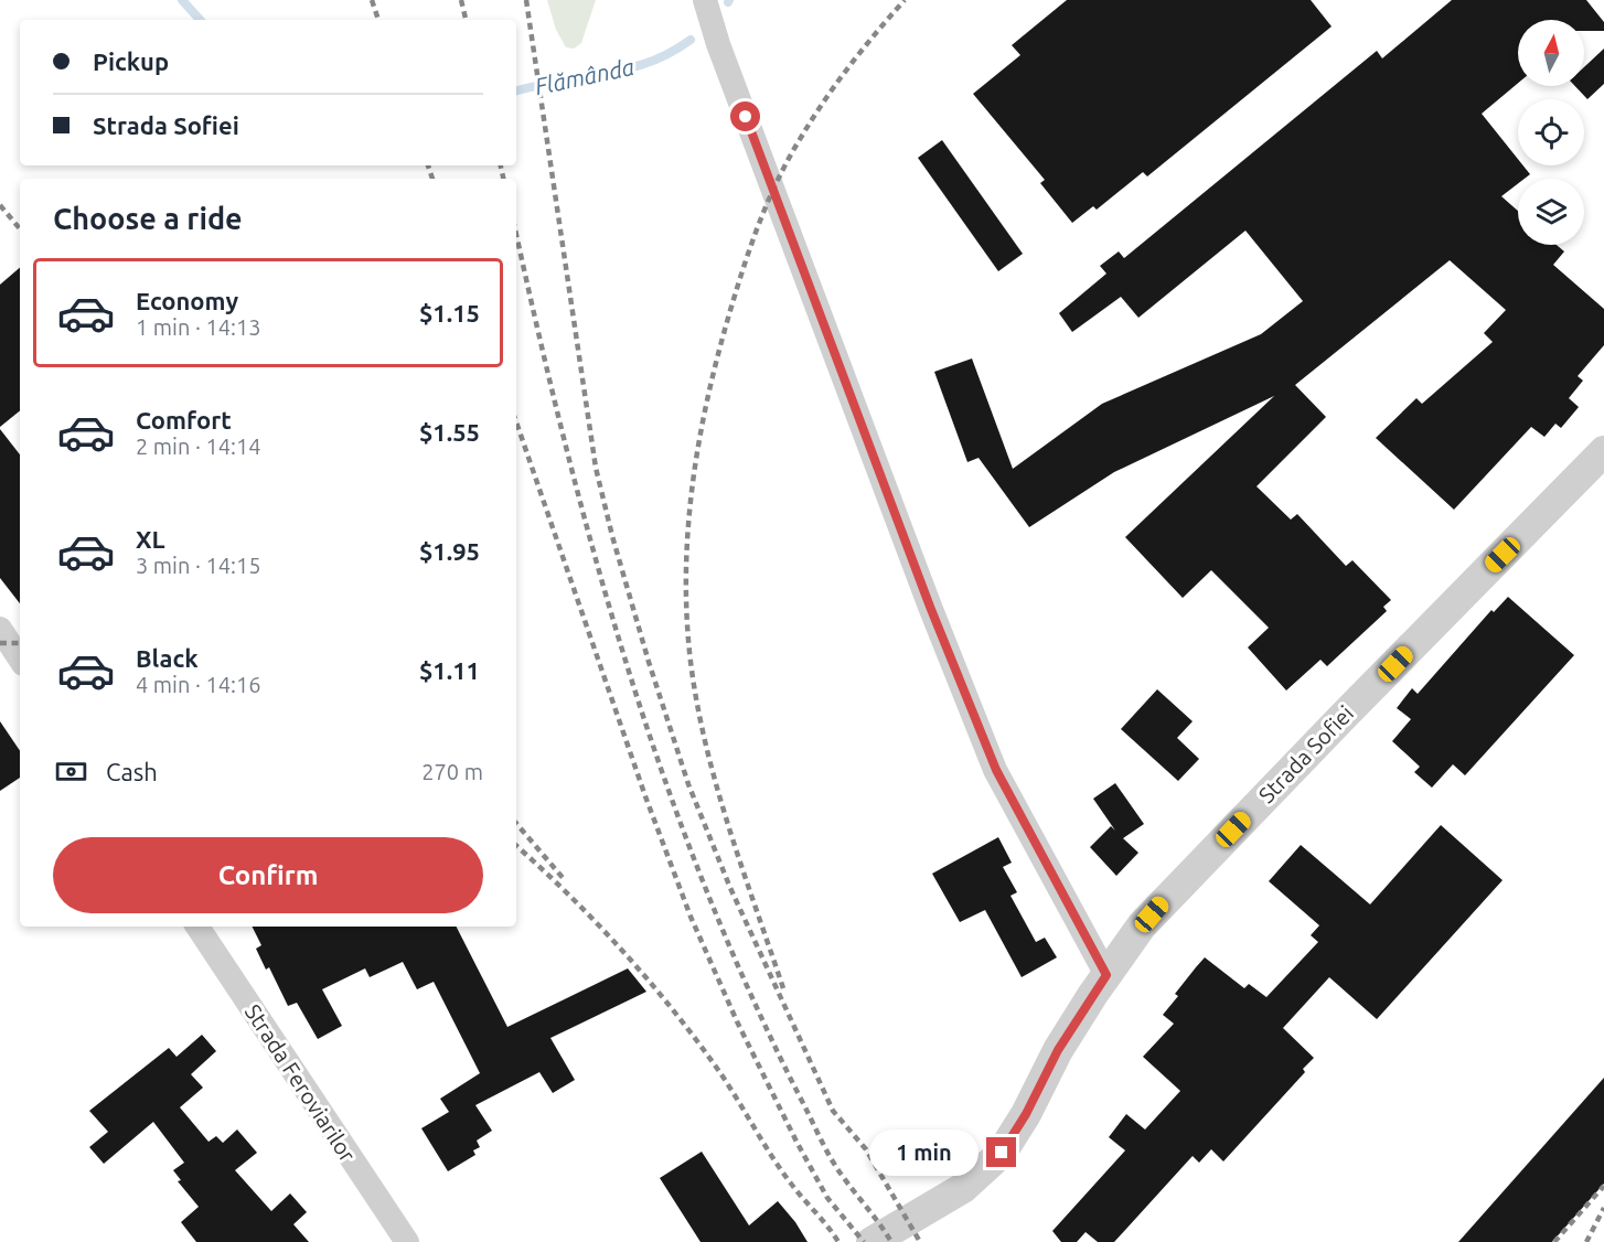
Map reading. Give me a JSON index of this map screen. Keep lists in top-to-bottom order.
{
  "streets": {
    "street": ["Strada Sofiei", "Strada Feroviarilor"]
  },
  "water": ["Flămânda"],
  "north": "top",
  "page": {
    "banner": ["Pickup", "Strada Sofiei"],
    "heading": "Choose a ride",
    "list": [
      {
        "name": "Economy",
        "note": "1 min · 14:13",
        "value": "$1.15"
      },
      {
        "name": "Comfort",
        "note": "2 min · 14:14",
        "value": "$1.55"
      },
      {
        "name": "XL",
        "note": "3 min · 14:15",
        "value": "$1.95"
      },
      {
        "name": "Black",
        "note": "4 min · 14:16",
        "value": "$1.11"
      }
    ],
    "pay": ["Cash", "270 m"],
    "buttons": "Confirm",
    "bubble": "1 min"
  }
}
